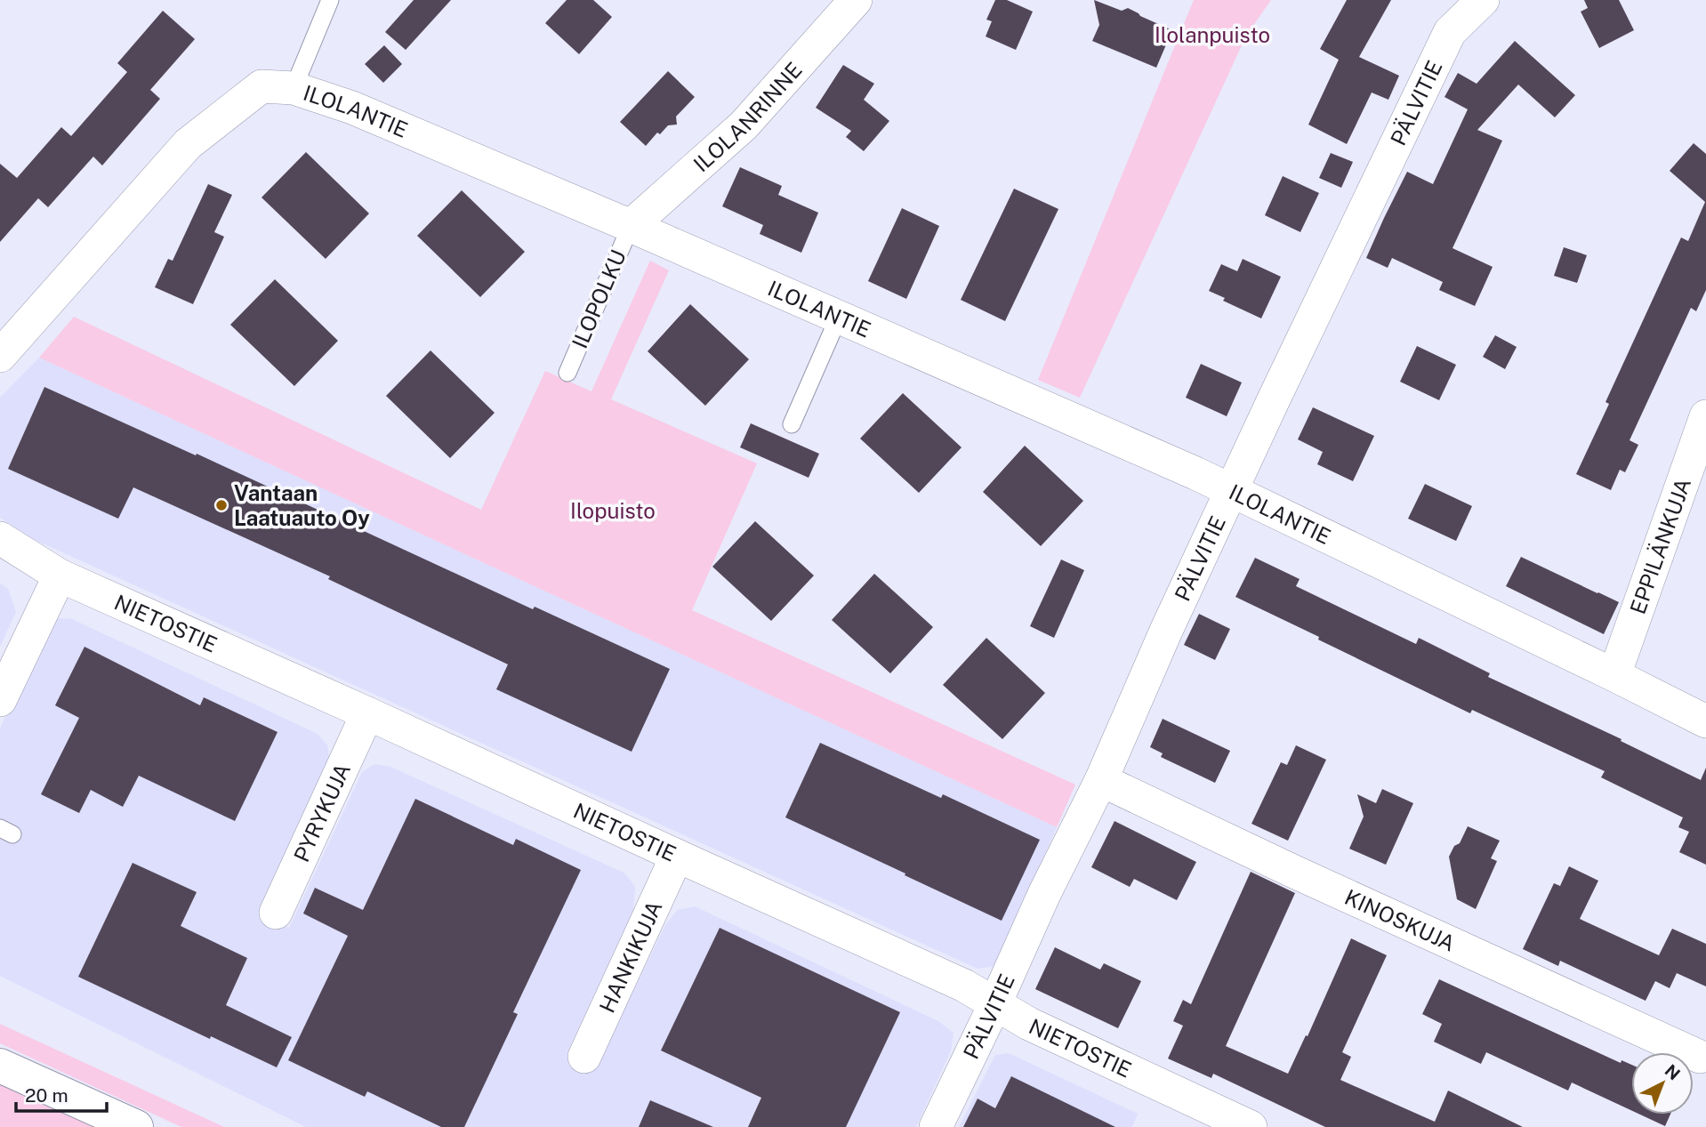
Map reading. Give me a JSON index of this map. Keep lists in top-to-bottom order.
{
  "streets": {
    "street": [
      "PÄLVITIE",
      "ILOLANTIE",
      "ILOLANRINNE",
      "EPPILÄNKUJA",
      "NIETOSTIE",
      "PYRYKUJA",
      "KINOSKUJA",
      "HANKIKUJA"
    ],
    "lane": ["ILOPOLKU"]
  },
  "crossings": [
    ["PÄLVITIE", "ILOLANTIE"],
    ["PÄLVITIE", "NIETOSTIE"],
    ["PÄLVITIE", "KINOSKUJA"],
    ["ILOLANTIE", "ILOLANRINNE"],
    ["ILOLANTIE", "ILOPOLKU"],
    ["ILOLANTIE", "EPPILÄNKUJA"],
    ["ILOLANRINNE", "ILOPOLKU"],
    ["NIETOSTIE", "PYRYKUJA"],
    ["NIETOSTIE", "HANKIKUJA"]
  ],
  "parks": ["Ilolanpuisto", "Ilopuisto"],
  "places": ["Vantaan Laatuauto Oy"],
  "scale_bar": "20 m",
  "north": "top right"
}
